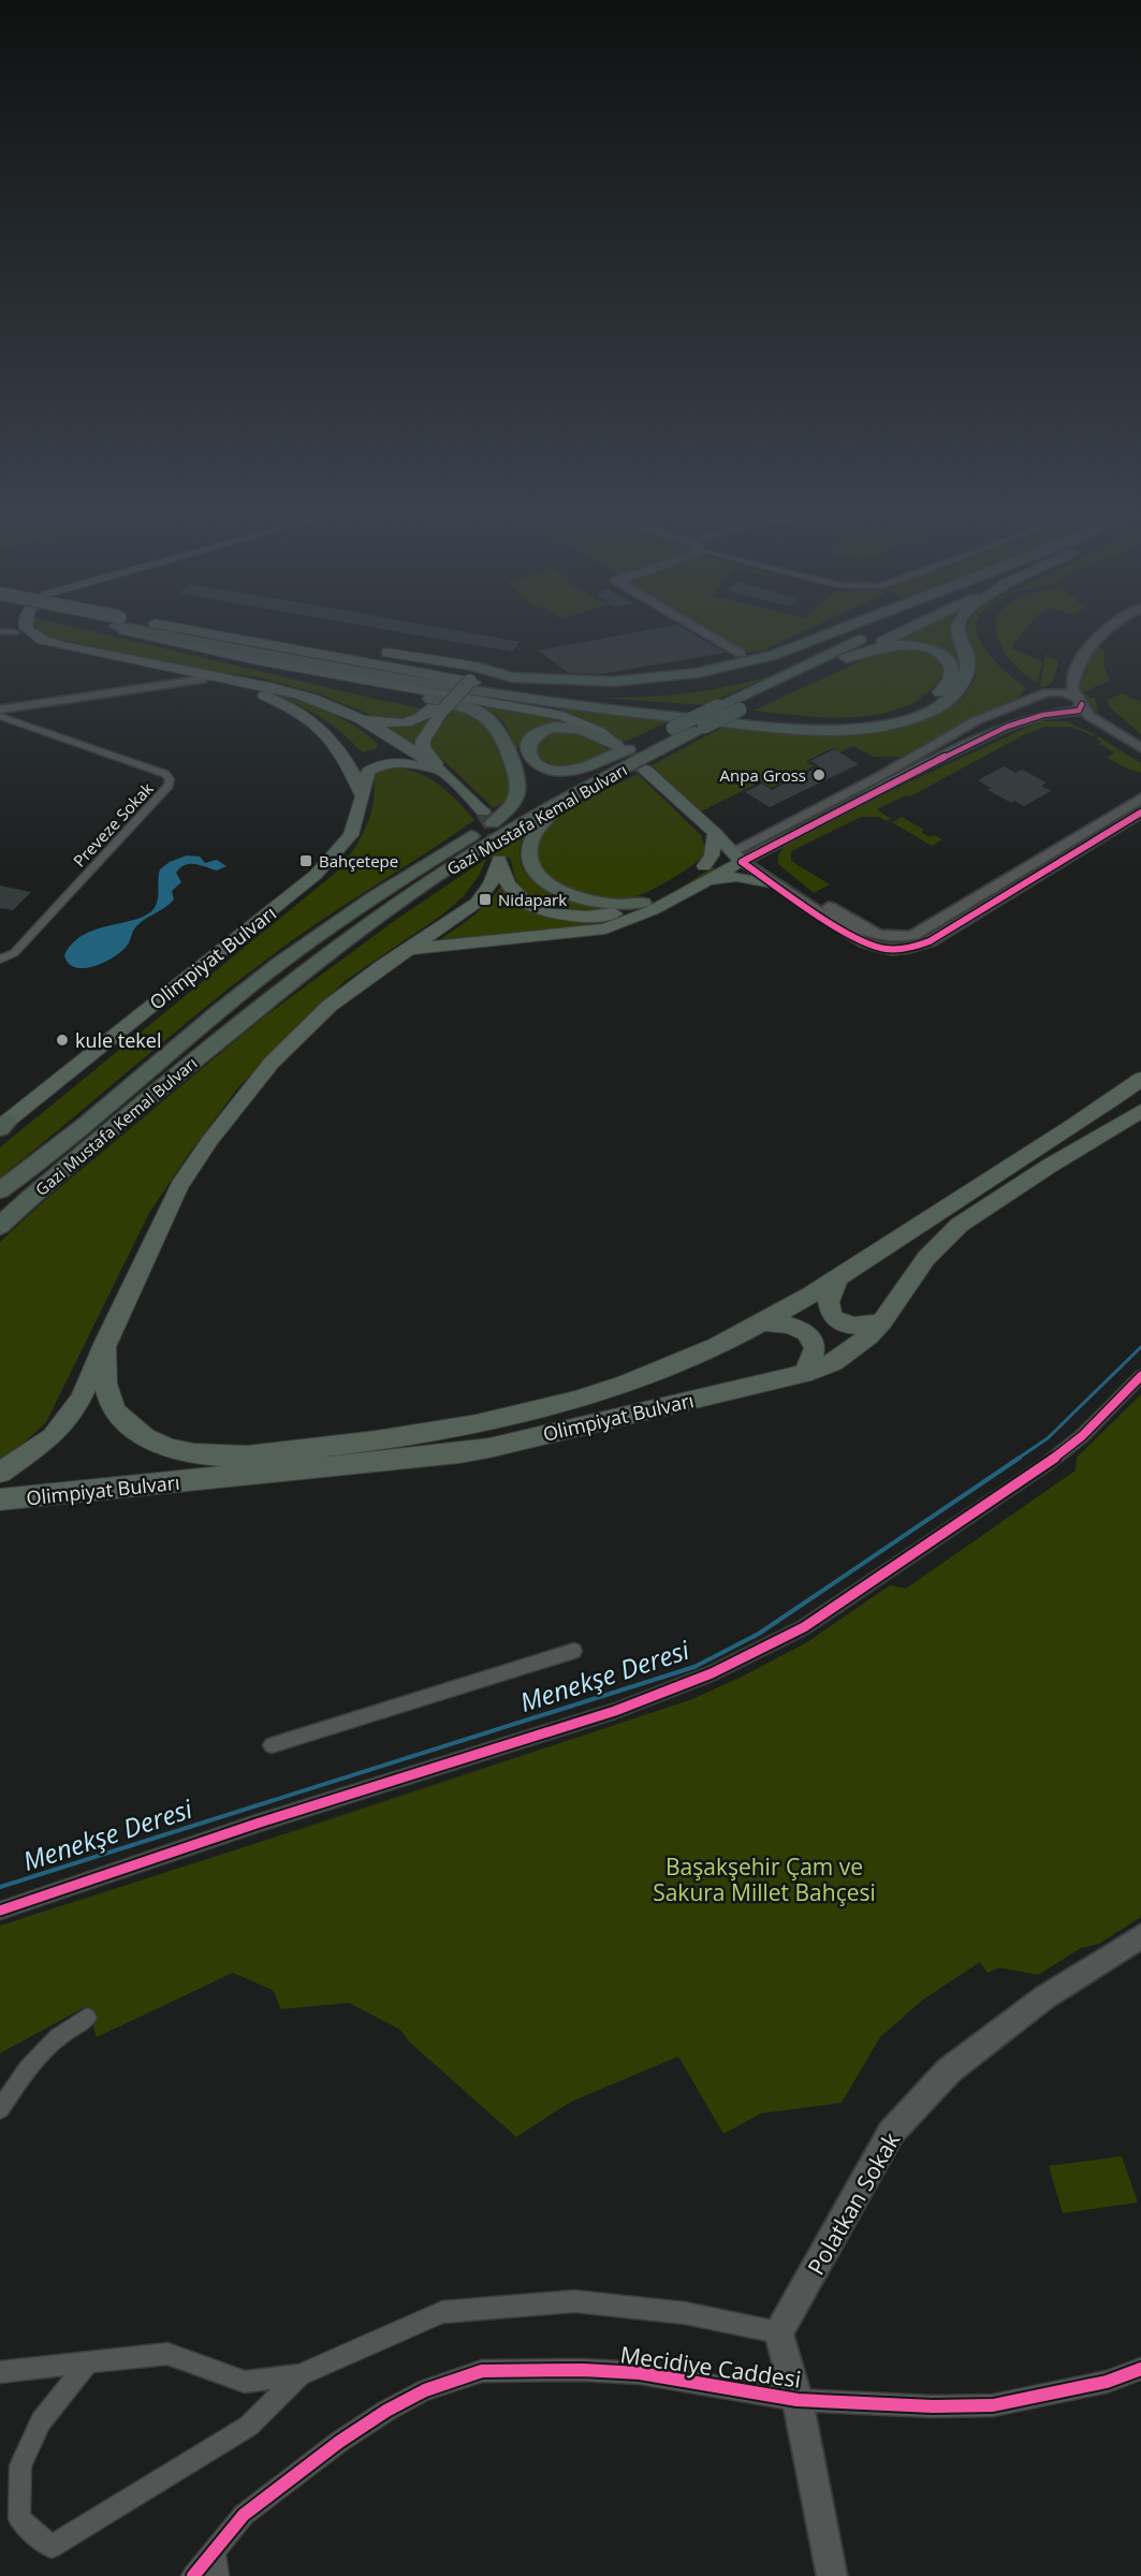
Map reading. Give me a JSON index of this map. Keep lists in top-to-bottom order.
{
  "streets": {
    "highway": ["Gazi Mustafa Kemal Bulvarı"],
    "main road": ["Olimpiyat Bulvarı"],
    "street": ["Preveze Sokak", "Polatkan Sokak", "Mecidiye Caddesi"]
  },
  "water": ["Menekşe Deresi"],
  "parks": ["Başakşehir Çam ve Sakura Millet Bahçesi"],
  "places": {
    "other": ["Anpa Gross", "kule tekel"],
    "transit": ["Bahçetepe", "Nidapark"]
  }
}
